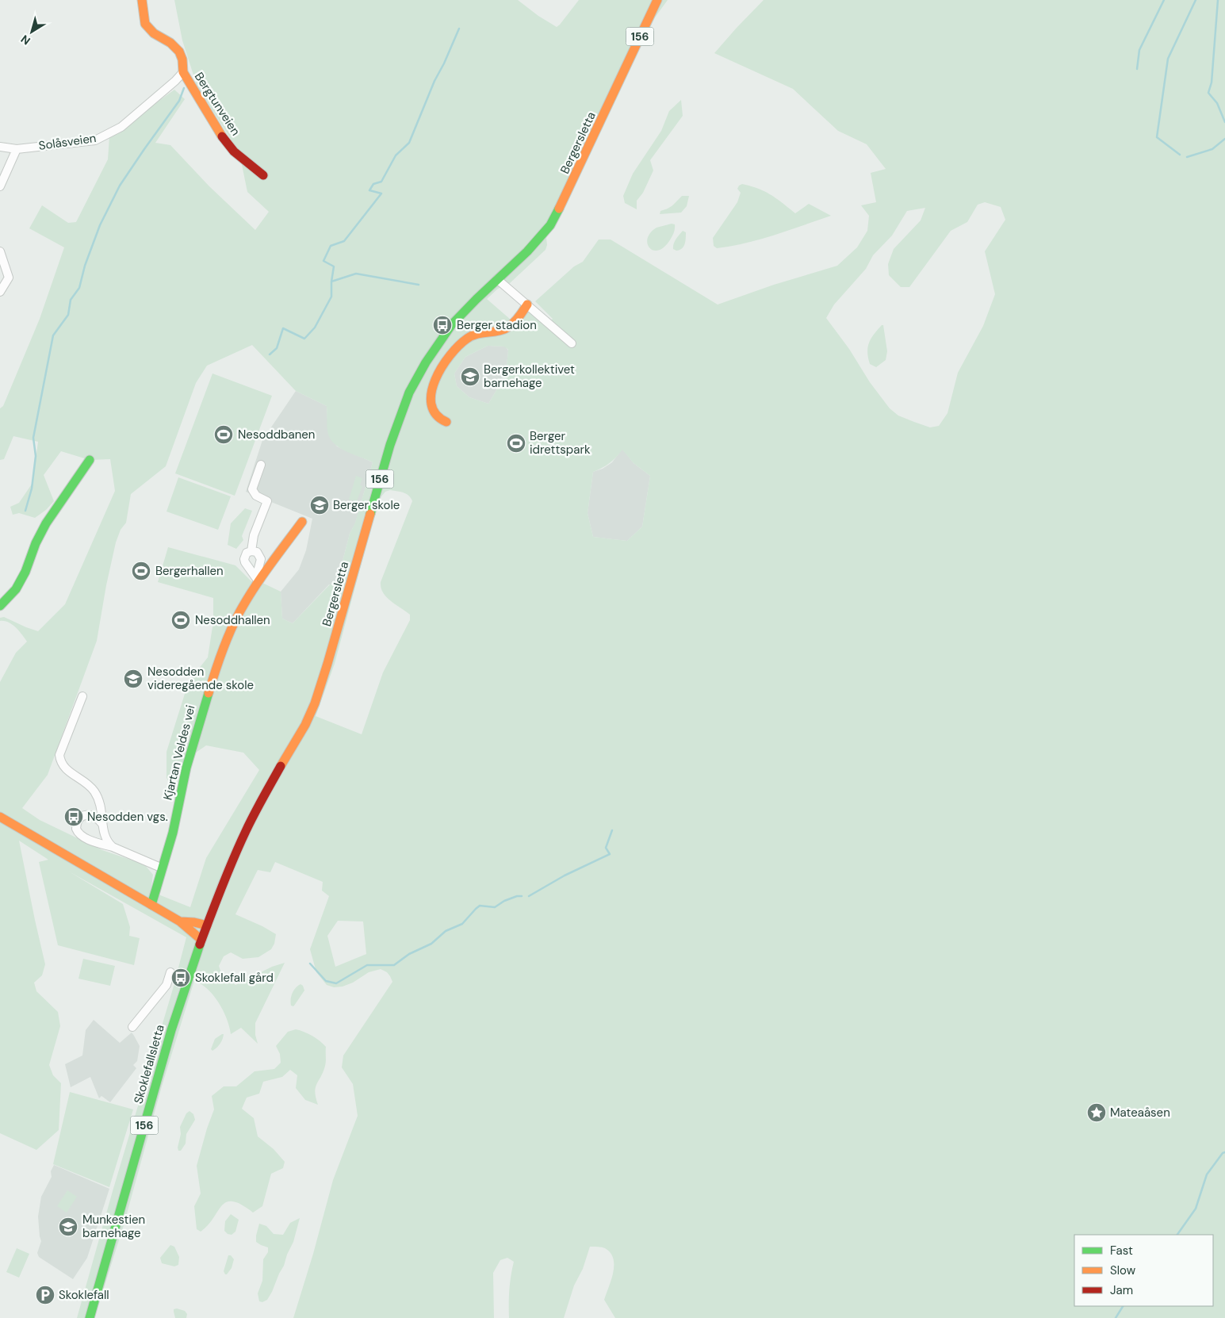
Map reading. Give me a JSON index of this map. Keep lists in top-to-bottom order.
{
  "streets": {
    "main road": [
      "156",
      "Bergtunveien",
      "Bergersletta",
      "Kjartan Veldes vei",
      "Skoklefallsletta"
    ],
    "street": ["Solåsveien"]
  },
  "crossings": [
    ["Bergtunveien", "Solåsveien"],
    ["Bergersletta", "Skoklefallsletta"]
  ],
  "places": {
    "bus stop": ["Berger stadion", "Nesodden vgs.", "Skoklefall gård"],
    "school or university": [
      "Bergerkollektivet barnehage",
      "Berger skole",
      "Nesodden videregående skole",
      "Munkestien barnehage"
    ],
    "sports": [
      "Nesoddbanen",
      "Berger idrettspark",
      "Bergerhallen",
      "Nesoddhallen"
    ],
    "place": ["Mateaåsen"],
    "parking": ["Skoklefall"]
  },
  "legend": ["Fast", "Slow", "Jam"],
  "north": "bottom left"
}
